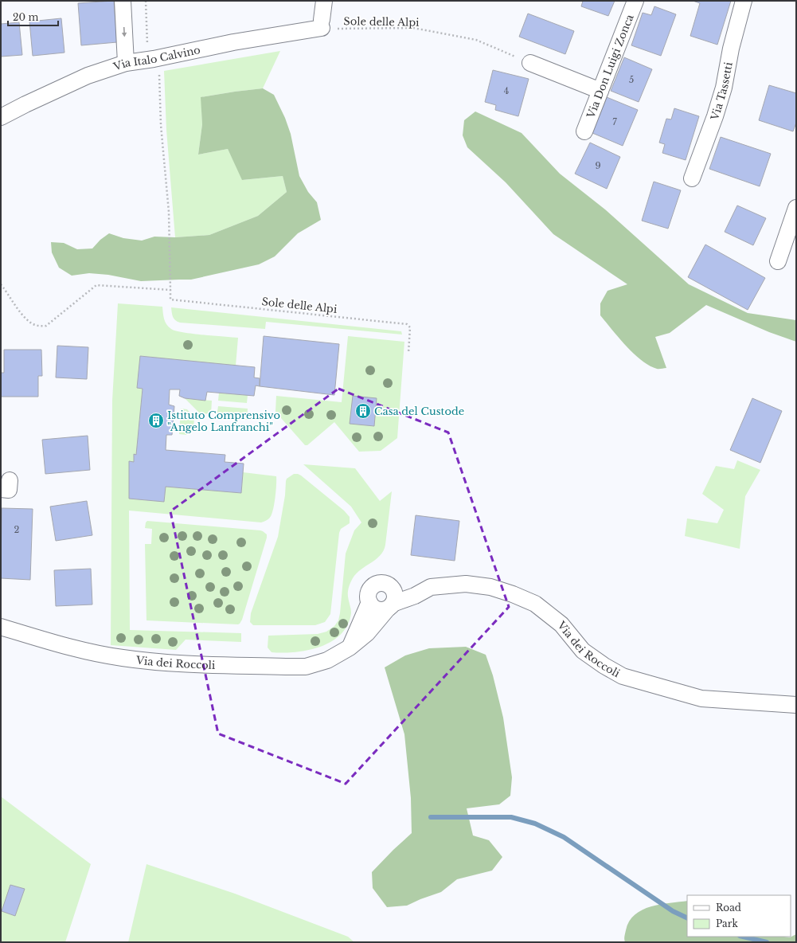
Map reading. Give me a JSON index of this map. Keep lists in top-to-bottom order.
{
  "streets": {
    "street": [
      "Via Italo Calvino",
      "Via Don Luigi Zonca",
      "Via Tassetti",
      "Via dei Roccoli"
    ],
    "path": ["Sole delle Alpi"]
  },
  "crossings": [
    ["Sole delle Alpi", "Via Italo Calvino"]
  ],
  "places": {
    "building": ["Casa del Custode", "Istituto Comprensivo \"Angelo Lanfranchi\""]
  },
  "house_numbers": [
    "5",
    "4",
    "7",
    "9",
    "2"
  ],
  "legend": ["Road", "Park"],
  "scale_bar": "20 m"
}
